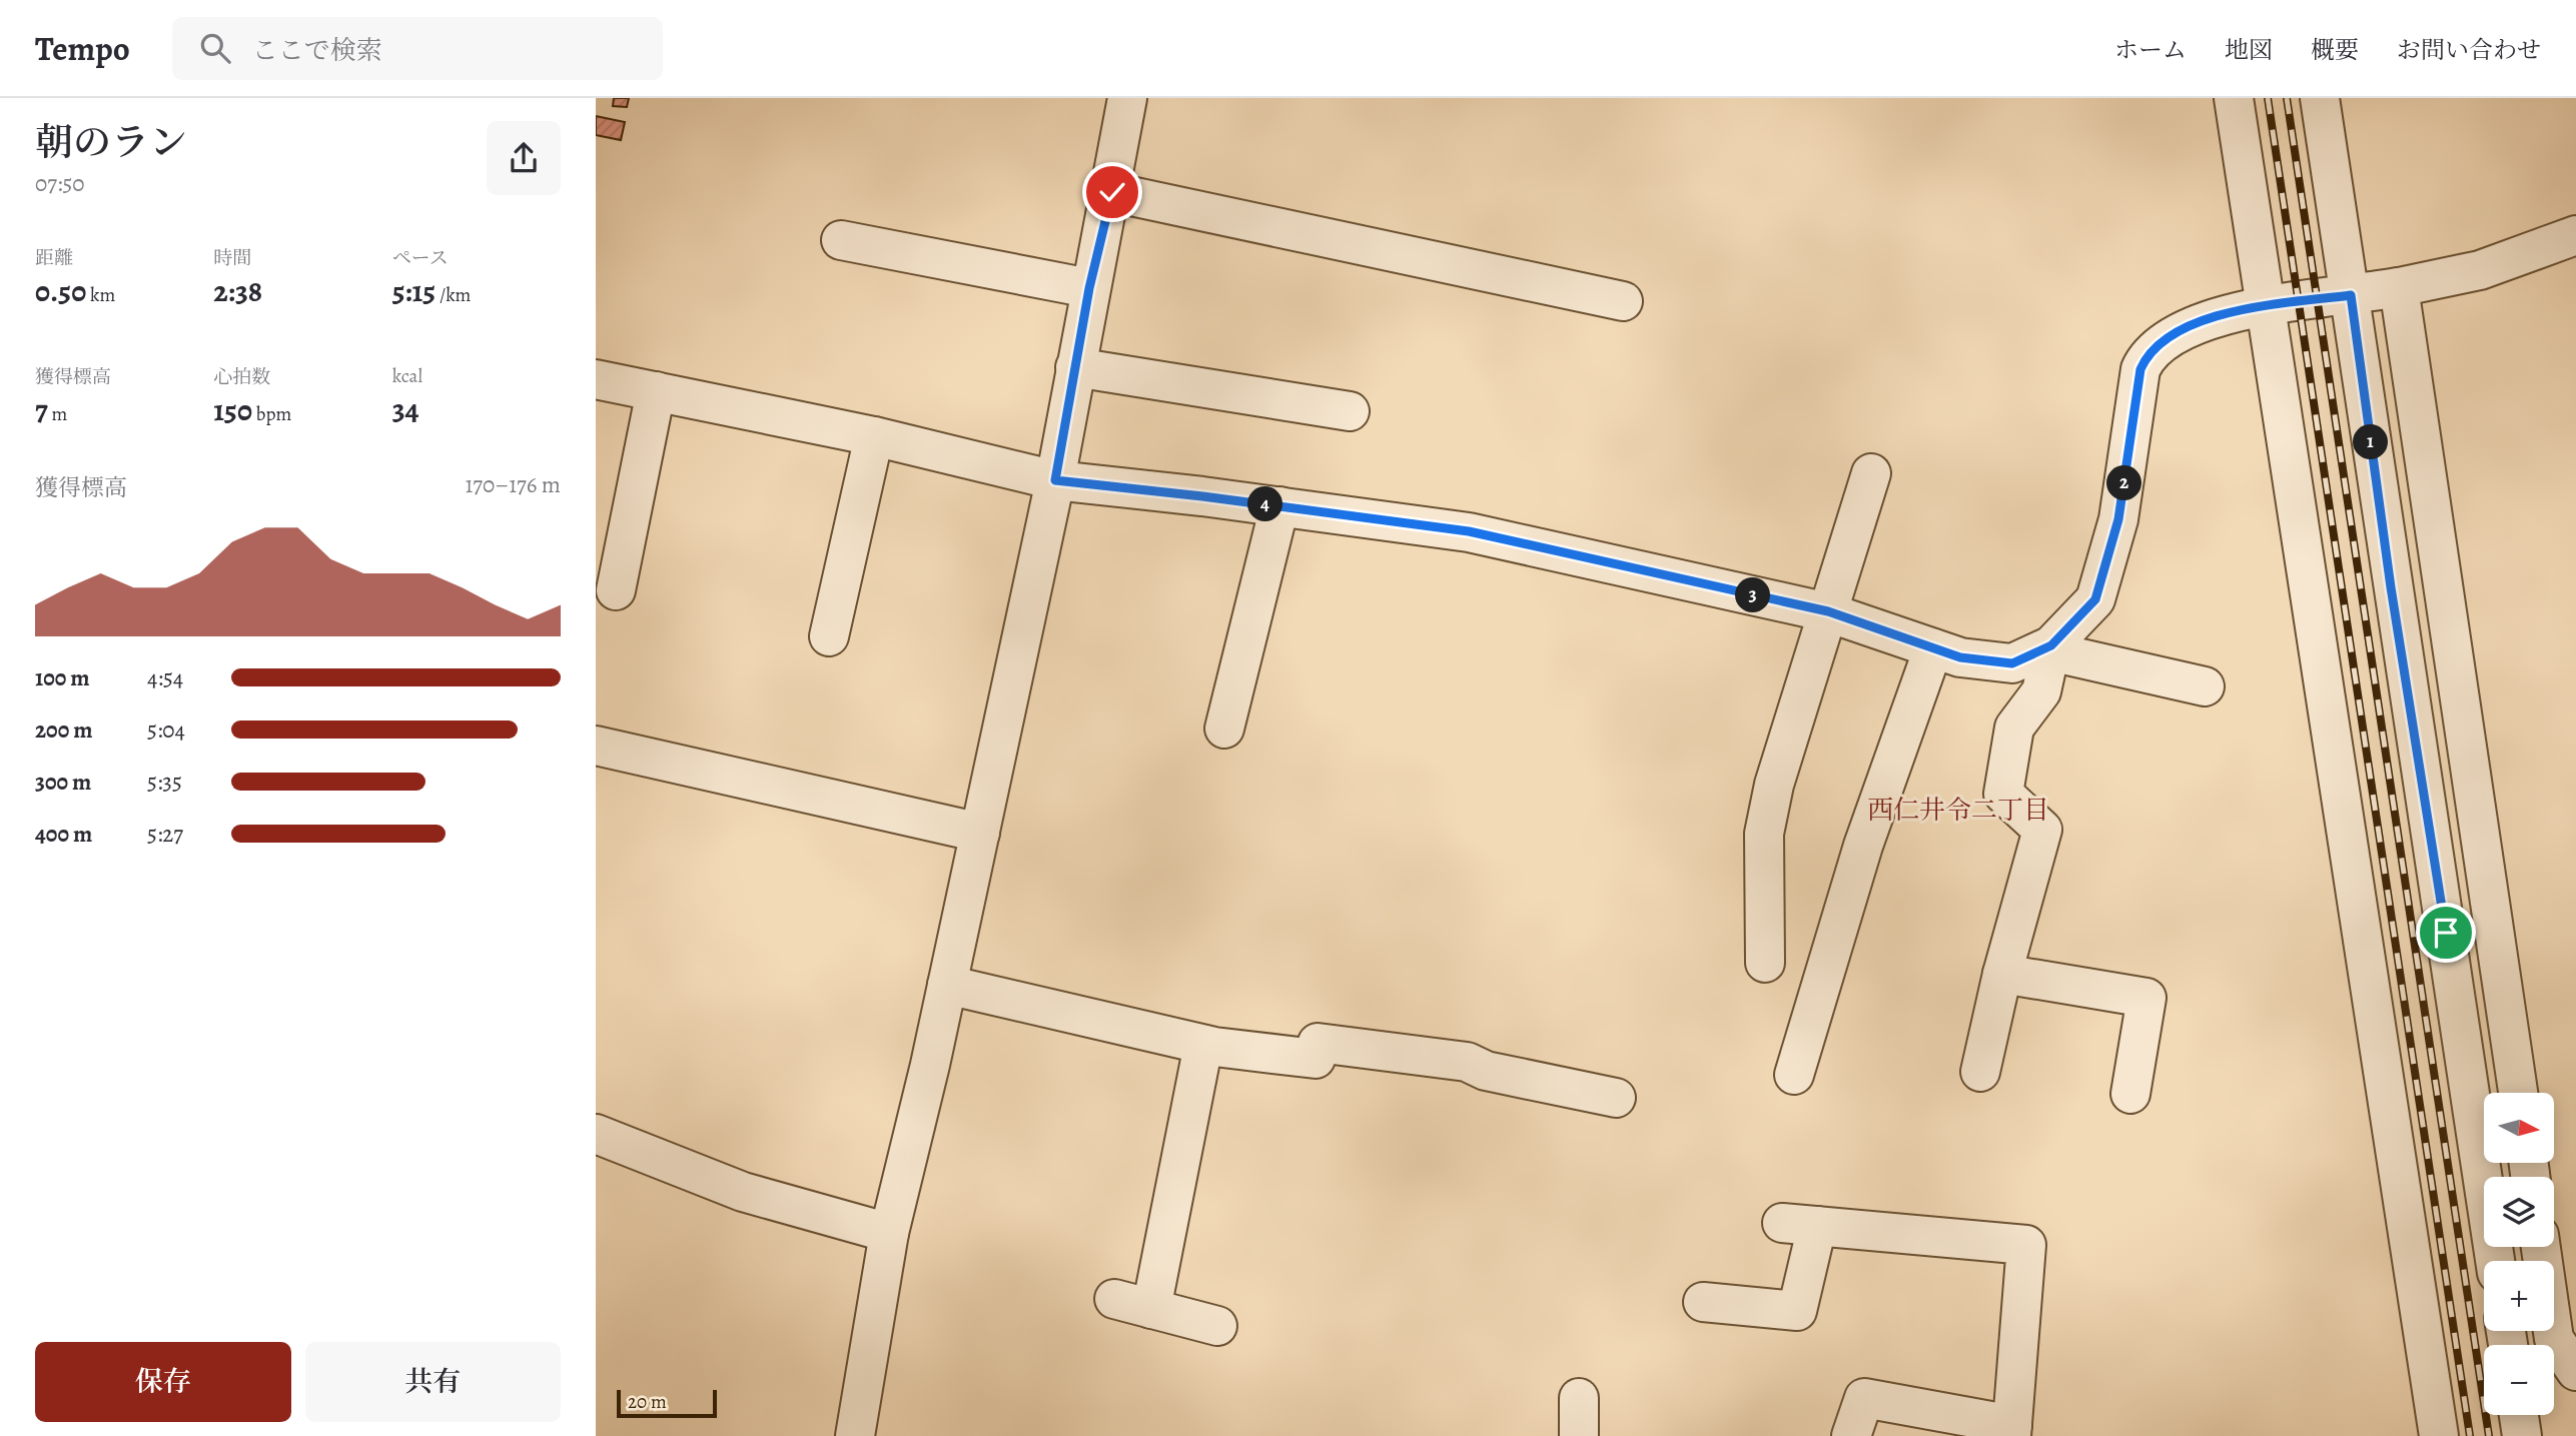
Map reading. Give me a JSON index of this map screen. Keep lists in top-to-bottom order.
{
  "districts": ["西仁井令二丁目"],
  "scale_bar": "20 m",
  "north": "right",
  "page": {
    "header": "Tempo",
    "search": "ここで検索",
    "nav": [
      "ホーム",
      "地図",
      "概要",
      "お問い合わせ"
    ],
    "heading": ["朝のラン", "07:50"],
    "stats": [
      ["距離", "0.50 km"],
      ["時間", "2:38"],
      ["ペース", "5:15 /km"],
      ["獲得標高", "7 m"],
      ["心拍数", "150 bpm"],
      ["kcal", "34"]
    ],
    "pins": [
      "1",
      "2",
      "4",
      "3"
    ],
    "chart": ["獲得標高", "170–176 m"],
    "list": [
      {
        "name": "100 m",
        "note": "4:54"
      },
      {
        "name": "200 m",
        "note": "5:04"
      },
      {
        "name": "300 m",
        "note": "5:35"
      },
      {
        "name": "400 m",
        "note": "5:27"
      }
    ],
    "map_buttons": ["+", "−"],
    "buttons": ["保存", "共有"],
    "scale": "20 m"
  }
}
